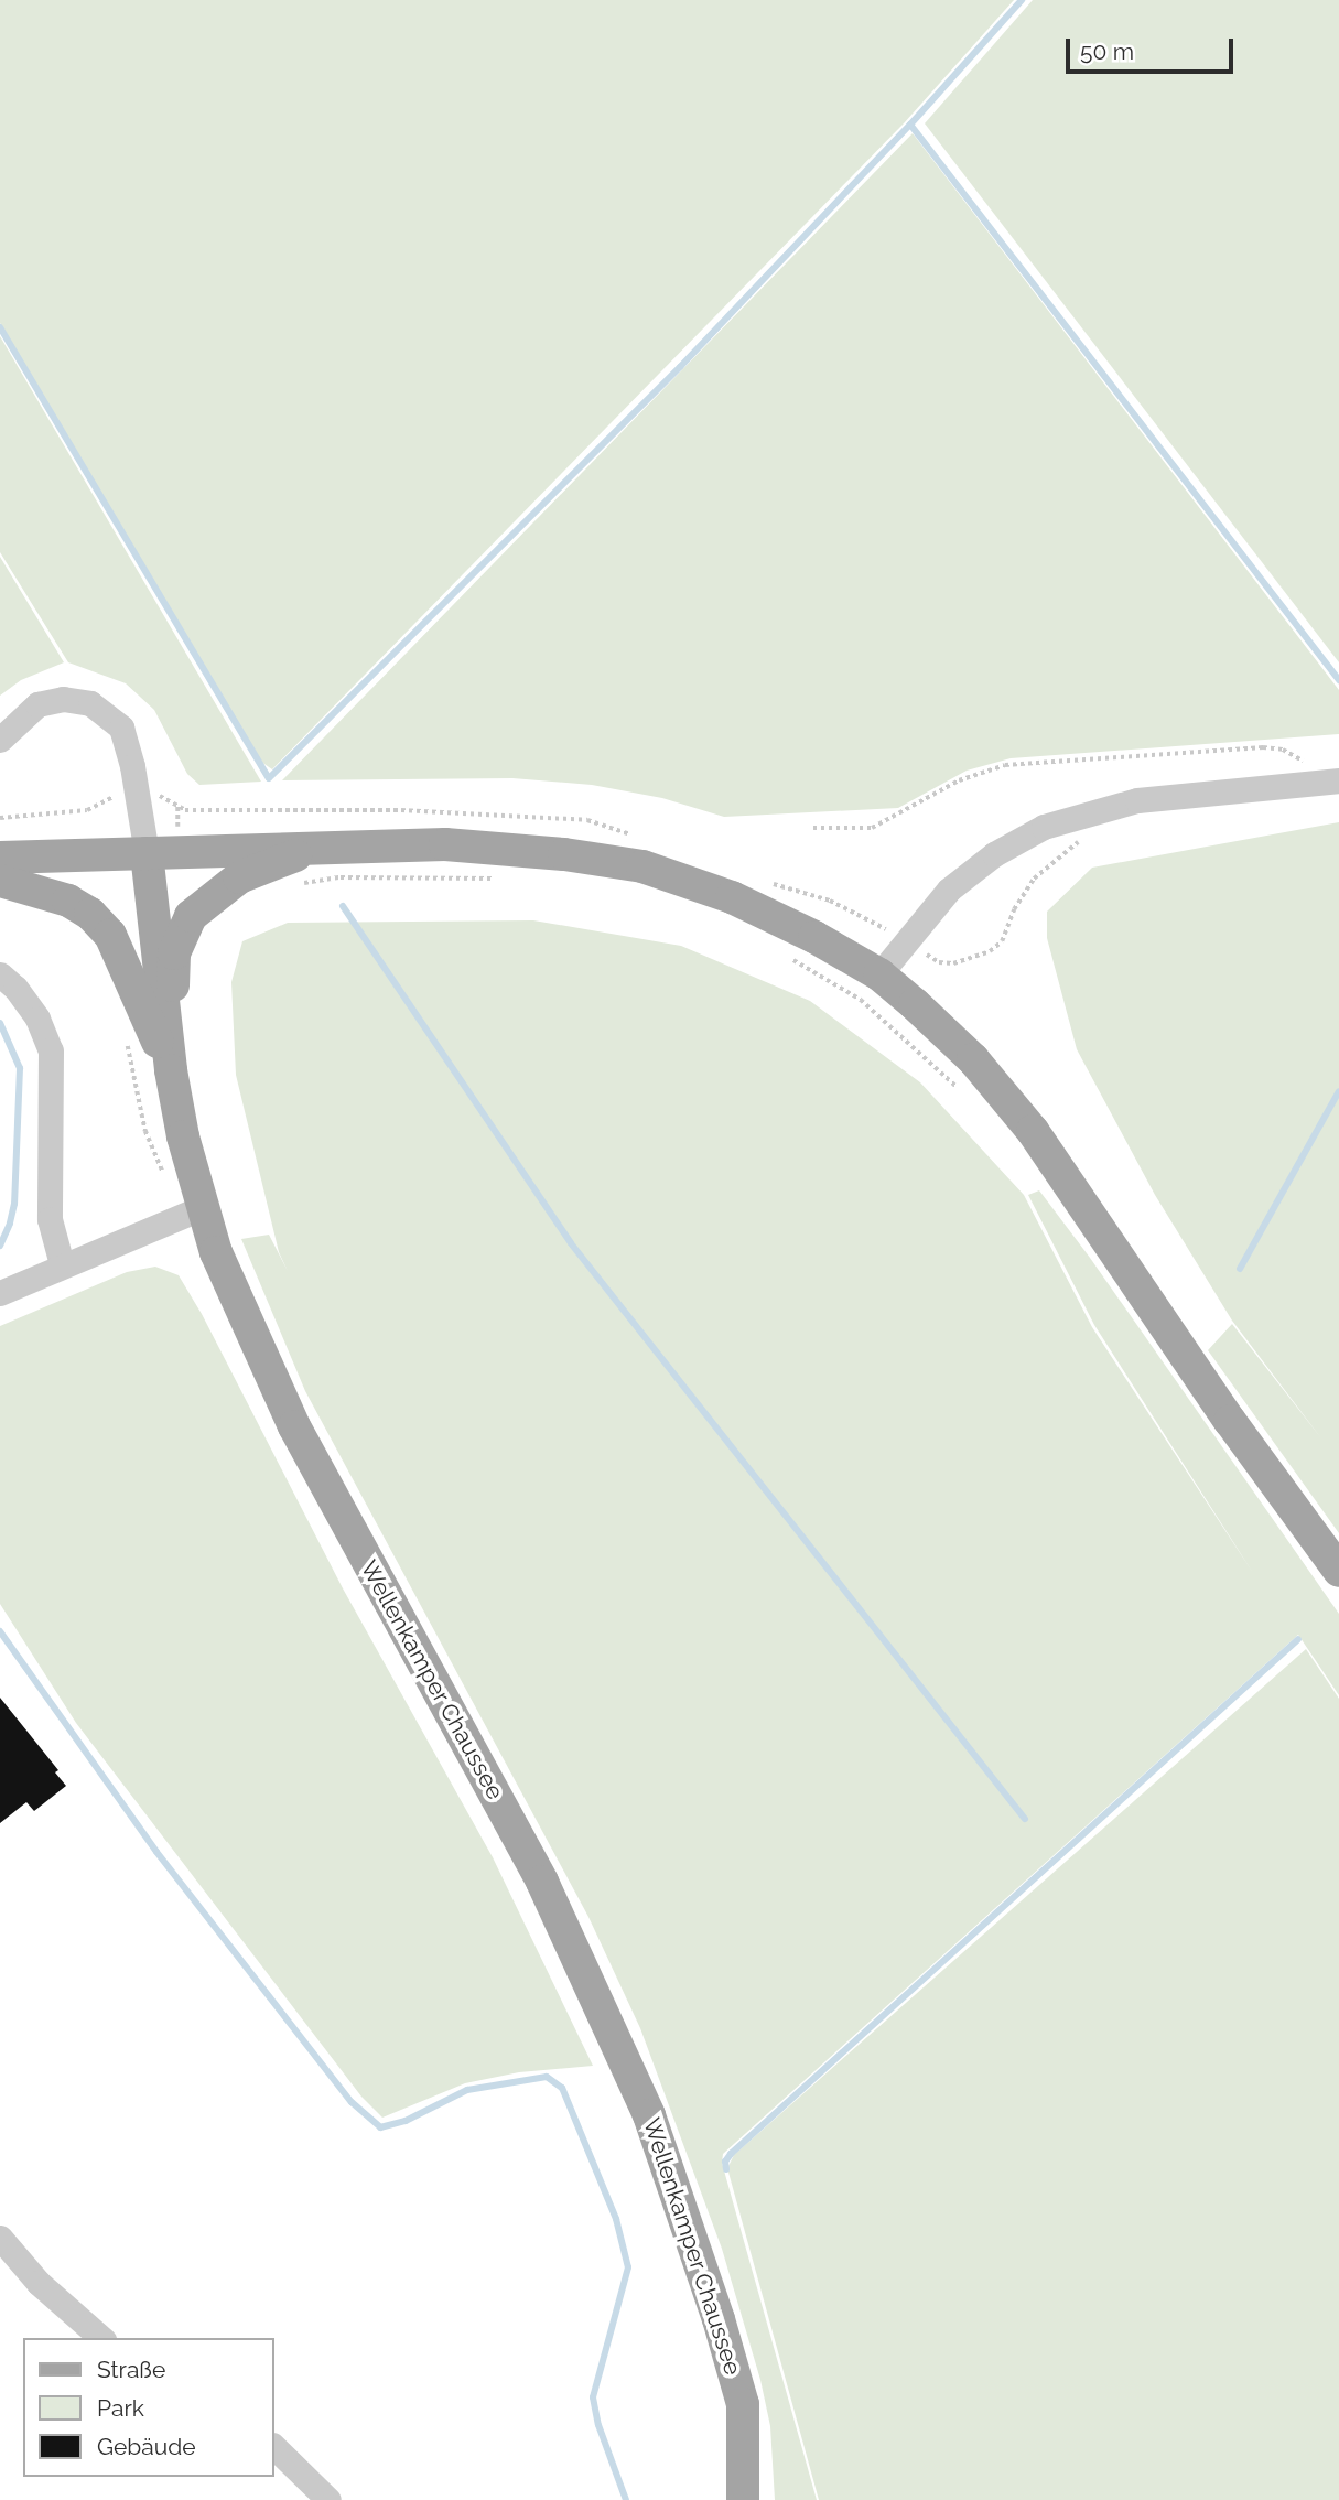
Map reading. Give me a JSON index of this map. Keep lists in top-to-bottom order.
{
  "streets": {
    "main road": ["Wellenkamper Chaussee"]
  },
  "legend": ["Straße", "Park", "Gebäude"],
  "scale_bar": "50 m"
}
